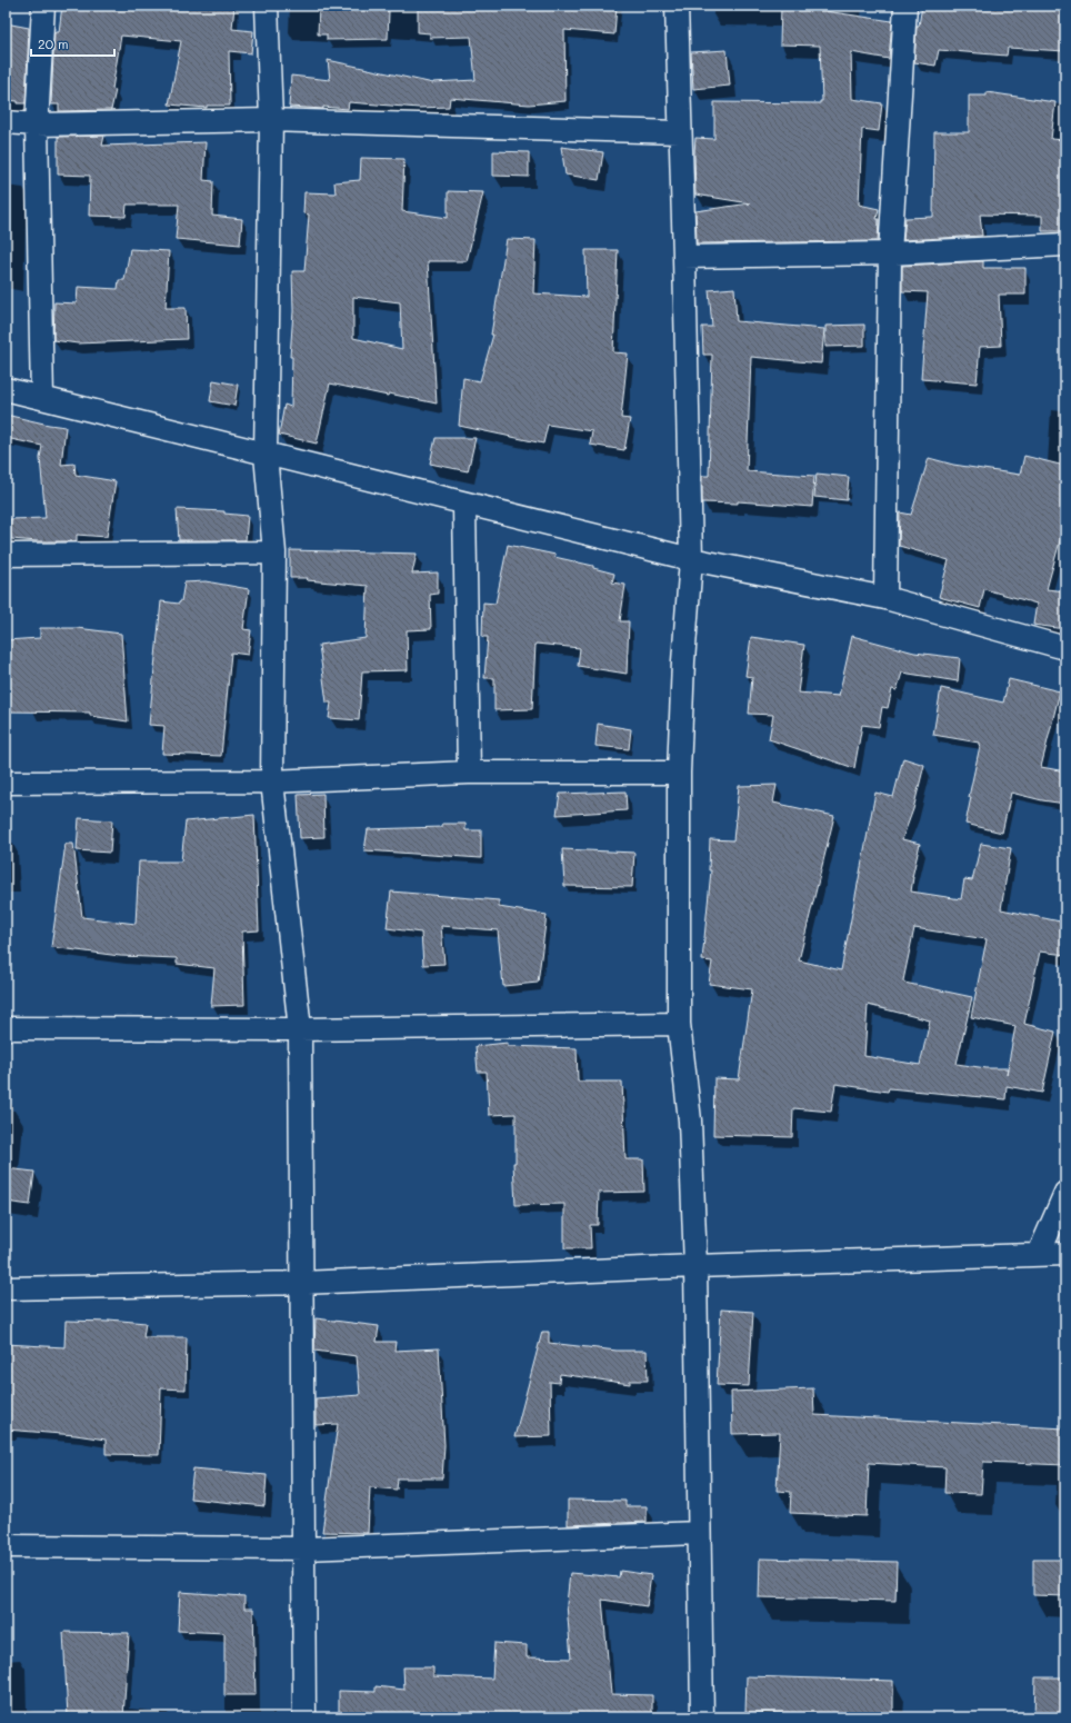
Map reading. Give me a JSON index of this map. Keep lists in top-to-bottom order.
{
  "scale_bar": "20 m"
}
